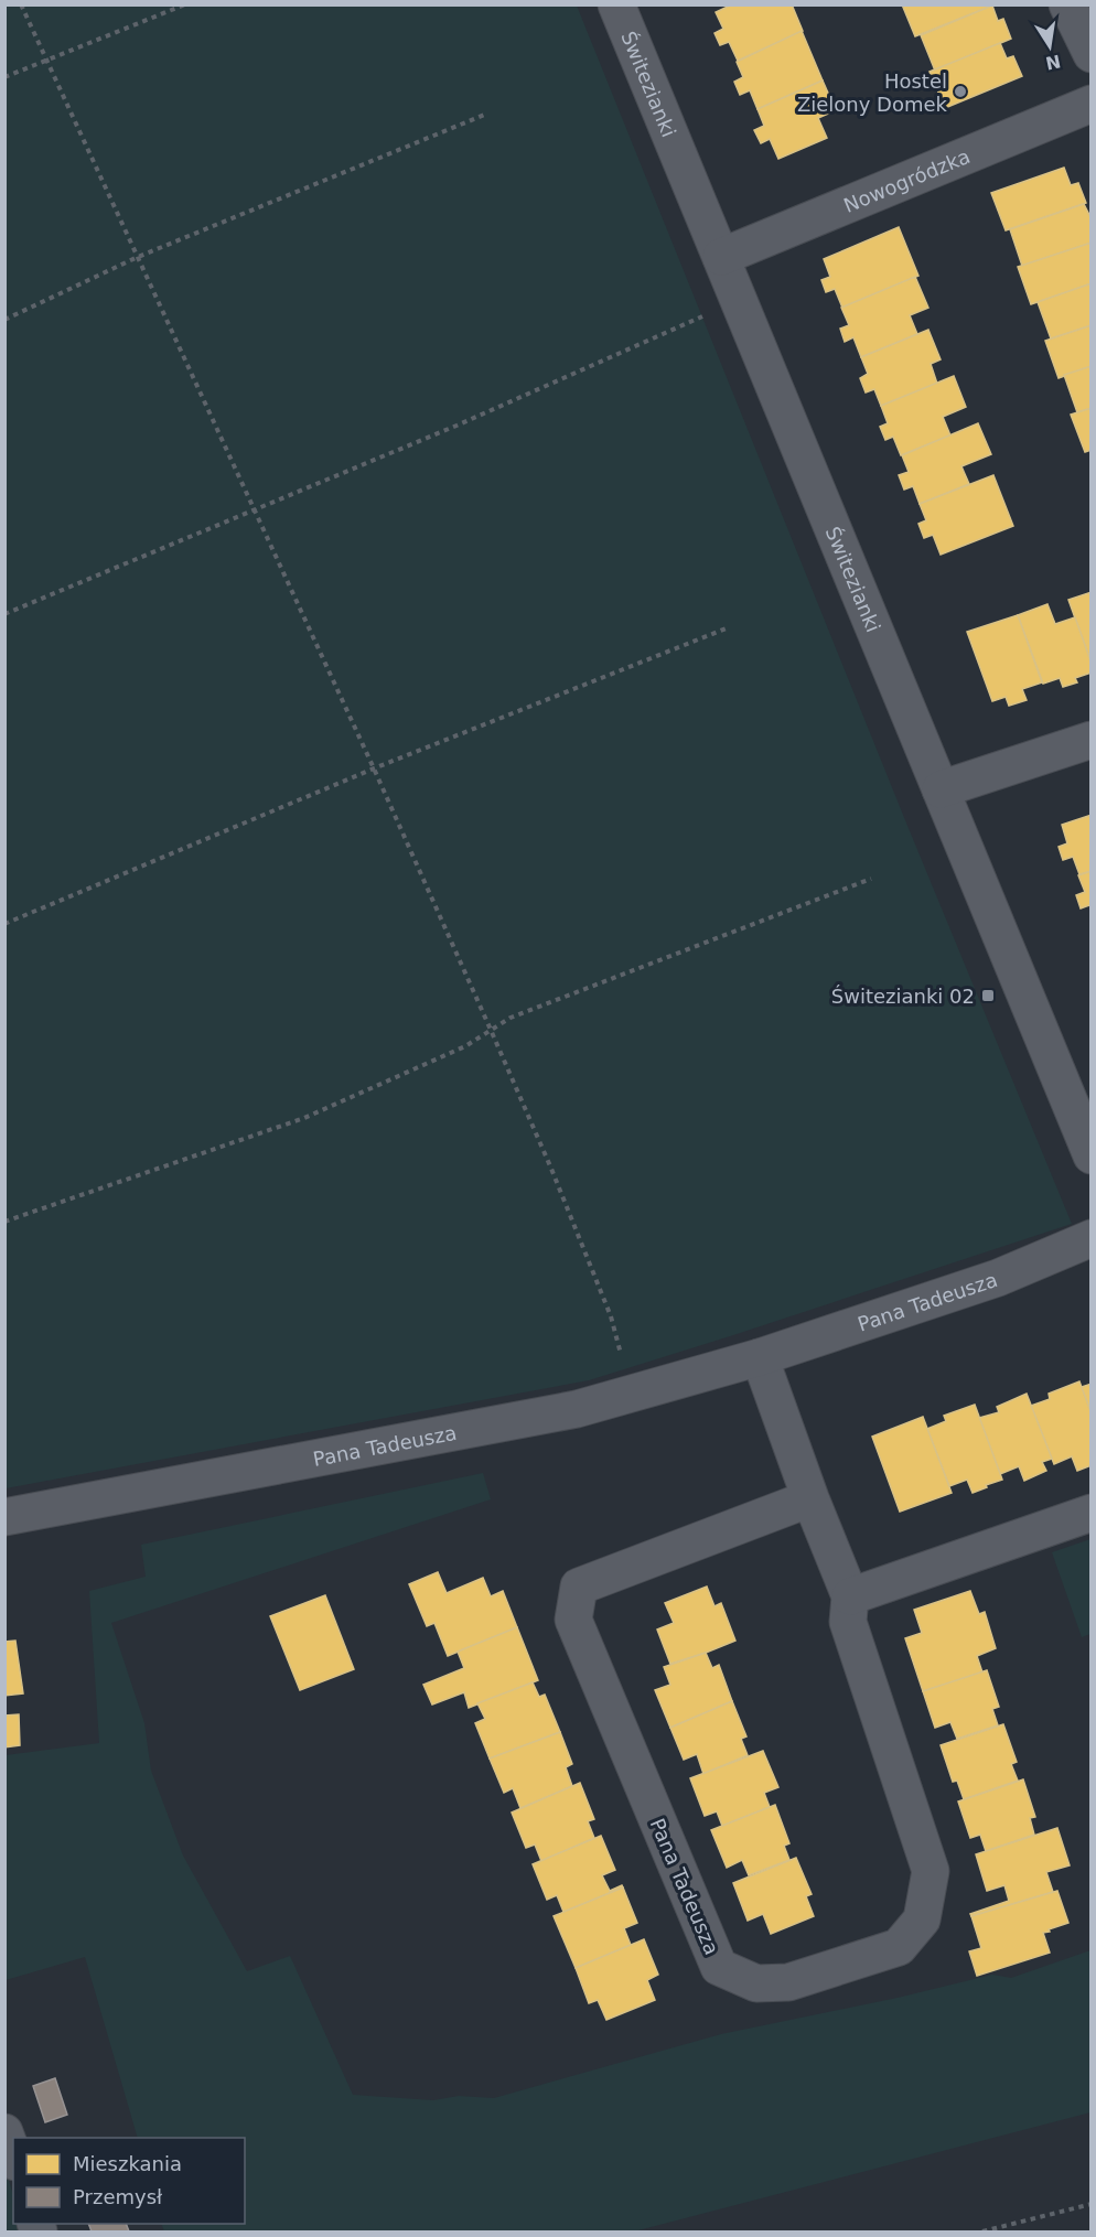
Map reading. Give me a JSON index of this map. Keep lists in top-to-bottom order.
{
  "streets": {
    "street": ["Świtezianki", "Nowogródzka", "Pana Tadeusza"]
  },
  "crossings": [
    ["Świtezianki", "Nowogródzka"]
  ],
  "places": {
    "other": ["Hostel Zielony Domek"],
    "transit": ["Świtezianki 02"]
  },
  "legend": ["Mieszkania", "Przemysł"],
  "north": "bottom"
}
